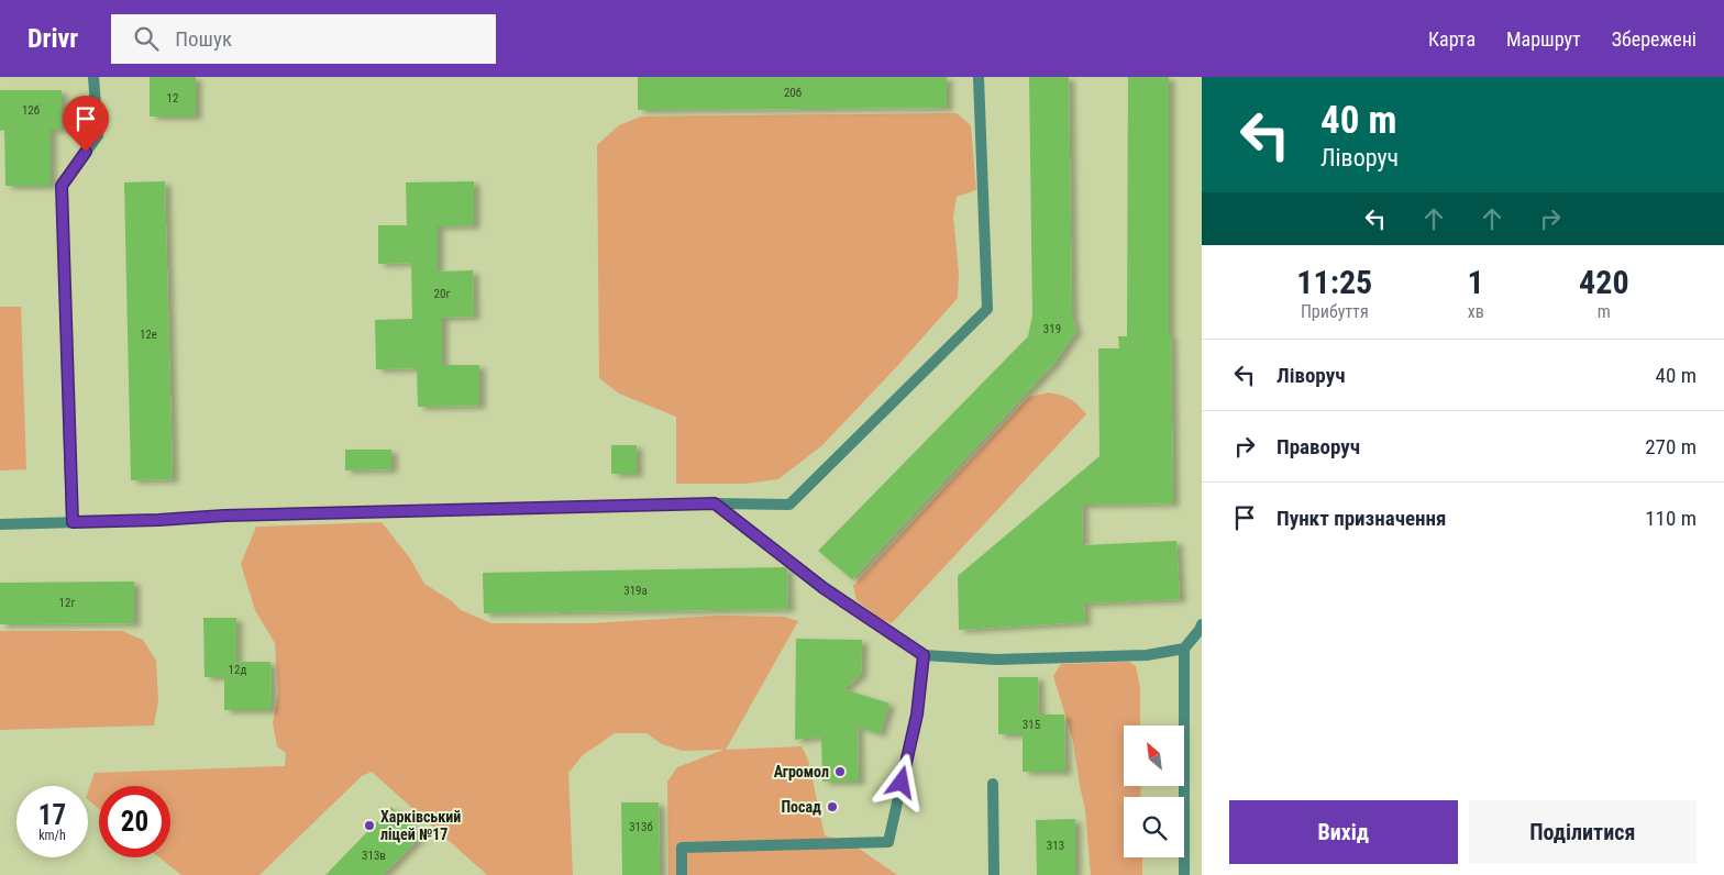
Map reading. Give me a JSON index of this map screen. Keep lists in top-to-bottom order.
{
  "places": ["Агромол", "Посад", "Харківський ліцей №17"],
  "house_numbers": [
    "20б",
    "12",
    "12б",
    "20г",
    "319",
    "12е",
    "319а",
    "12г",
    "12д",
    "315",
    "313б",
    "313",
    "313в"
  ],
  "north": "top left",
  "page": {
    "header": "Drivr",
    "search": "Пошук",
    "nav": ["Карта", "Маршрут", "Збережені"],
    "turn": ["40 m", "Ліворуч"],
    "eta": [
      "11:25",
      "Прибуття",
      "1",
      "хв",
      "420",
      "m"
    ],
    "list": [
      {
        "name": "Ліворуч",
        "value": "40 m"
      },
      {
        "name": "Праворуч",
        "value": "270 m"
      },
      {
        "name": "Пункт призначення",
        "value": "110 m"
      }
    ],
    "speed": "17 km/h",
    "limit": "20",
    "buttons": ["Вихід", "Поділитися"]
  }
}
